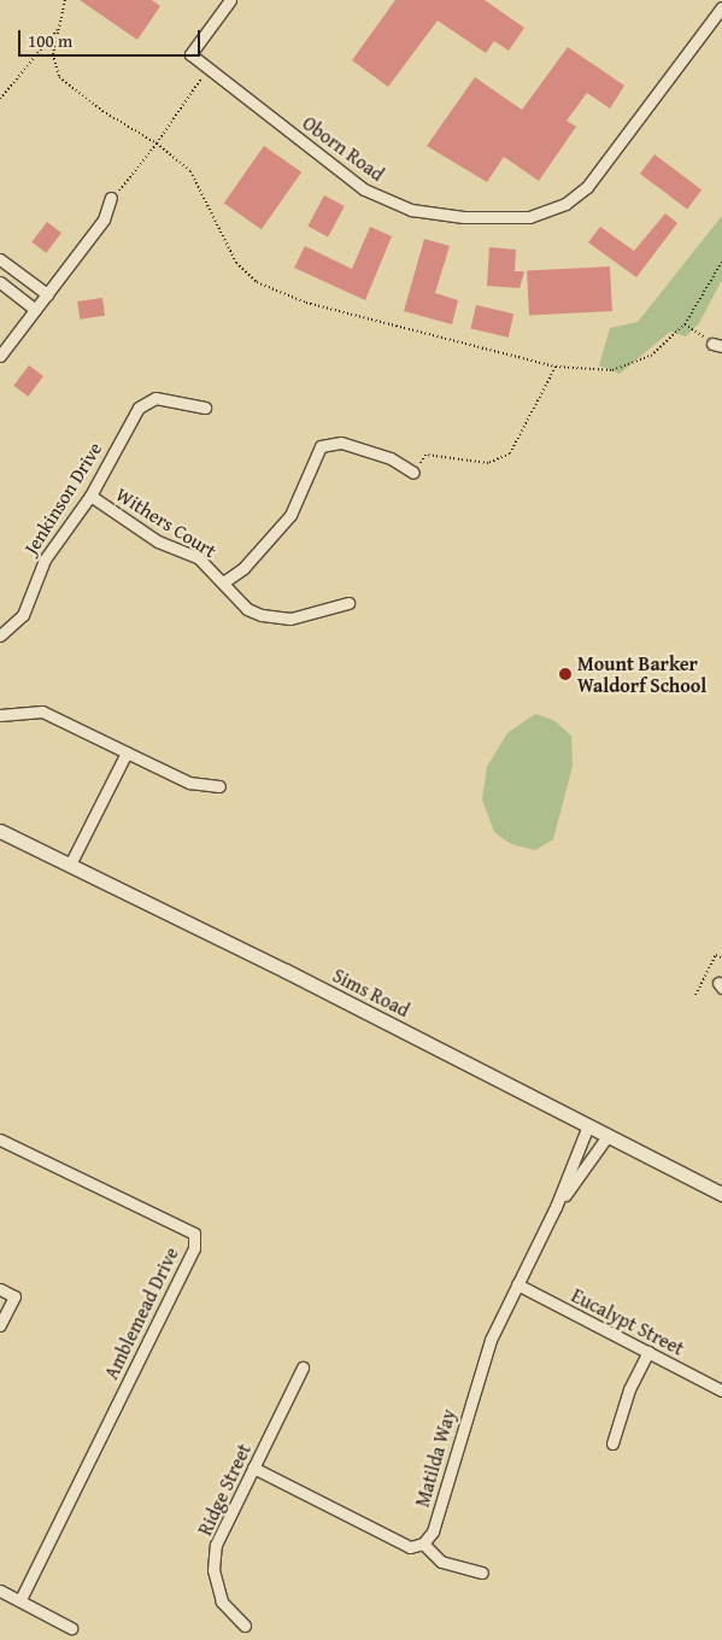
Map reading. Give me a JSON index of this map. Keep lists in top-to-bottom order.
{
  "streets": {
    "street": [
      "Oborn Road",
      "Jenkinson Drive",
      "Withers Court",
      "Sims Road",
      "Amblemead Drive",
      "Eucalypt Street",
      "Matilda Way",
      "Ridge Street"
    ]
  },
  "crossings": [
    ["Jenkinson Drive", "Withers Court"],
    ["Sims Road", "Matilda Way"],
    ["Eucalypt Street", "Matilda Way"]
  ],
  "places": ["Mount Barker Waldorf School"],
  "scale_bar": "100 m"
}
